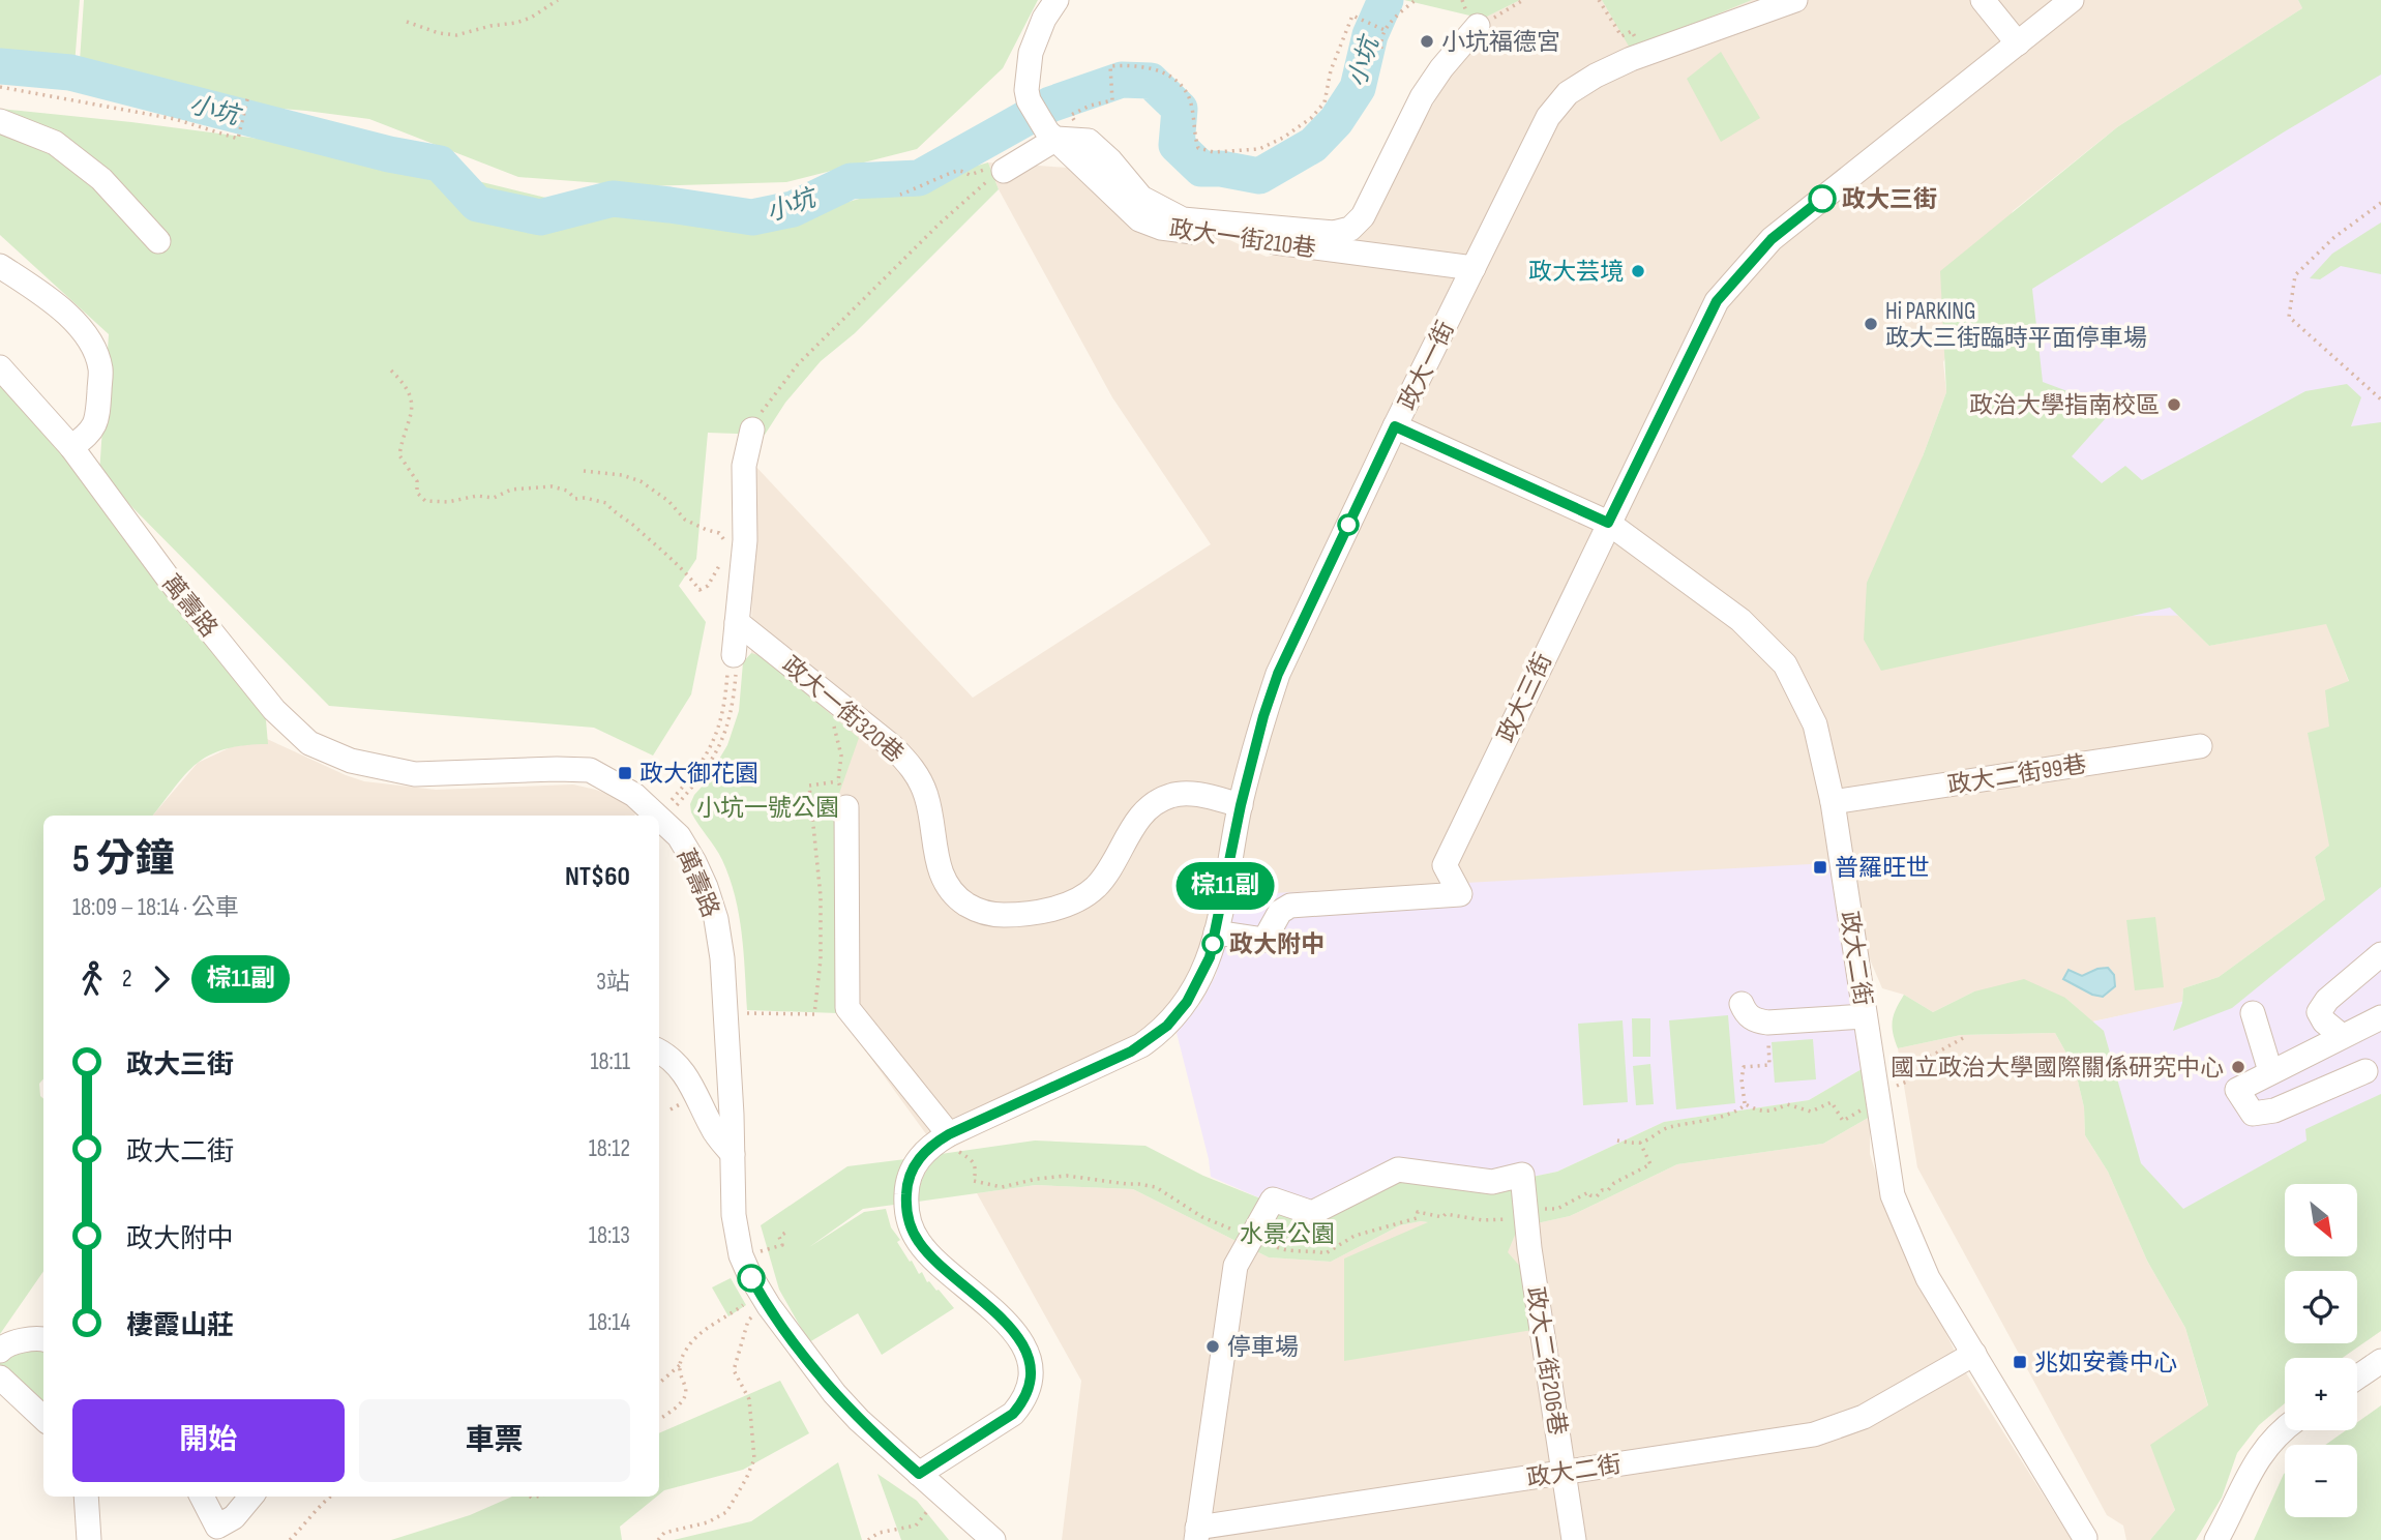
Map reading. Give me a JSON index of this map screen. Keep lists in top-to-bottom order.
{
  "streets": {
    "street": [
      "政大一街210巷",
      "政大一街",
      "萬壽路",
      "政大三街",
      "政大一街320巷",
      "政大二街99巷",
      "政大二街",
      "政大二街206巷"
    ]
  },
  "crossings": [
    ["政大一街210巷", "政大一街"],
    ["政大一街", "萬壽路"],
    ["政大一街", "政大三街"],
    ["政大一街", "政大一街320巷"],
    ["政大一街", "政大二街"],
    ["政大三街", "政大二街"],
    ["政大二街99巷", "政大二街"],
    ["政大二街", "政大二街206巷"]
  ],
  "water": ["小坑"],
  "parks": ["小坑一號公園", "水景公園"],
  "places": {
    "other": [
      "小坑福德宮",
      "政大三街",
      "政大芸境",
      "Hi PARKING 政大三街臨時平面停車場",
      "政治大學指南校區",
      "政大附中",
      "國立政治大學國際關係研究中心",
      "停車場"
    ],
    "transit": ["政大御花園", "普羅旺世", "兆如安養中心"]
  },
  "lines": ["bus line 棕11副"],
  "north": "bottom right",
  "page": {
    "on_map": "棕11副",
    "heading": ["5 分鐘", "18:09 – 18:14 · 公車", "NT$60"],
    "legs": ["2", "棕11副", "3站"],
    "list": [
      {
        "name": "政大三街",
        "value": "18:11"
      },
      {
        "name": "政大二街",
        "value": "18:12"
      },
      {
        "name": "政大附中",
        "value": "18:13"
      },
      {
        "name": "棲霞山莊",
        "value": "18:14"
      }
    ],
    "map_buttons": ["+", "−"],
    "buttons": ["開始", "車票"]
  }
}
